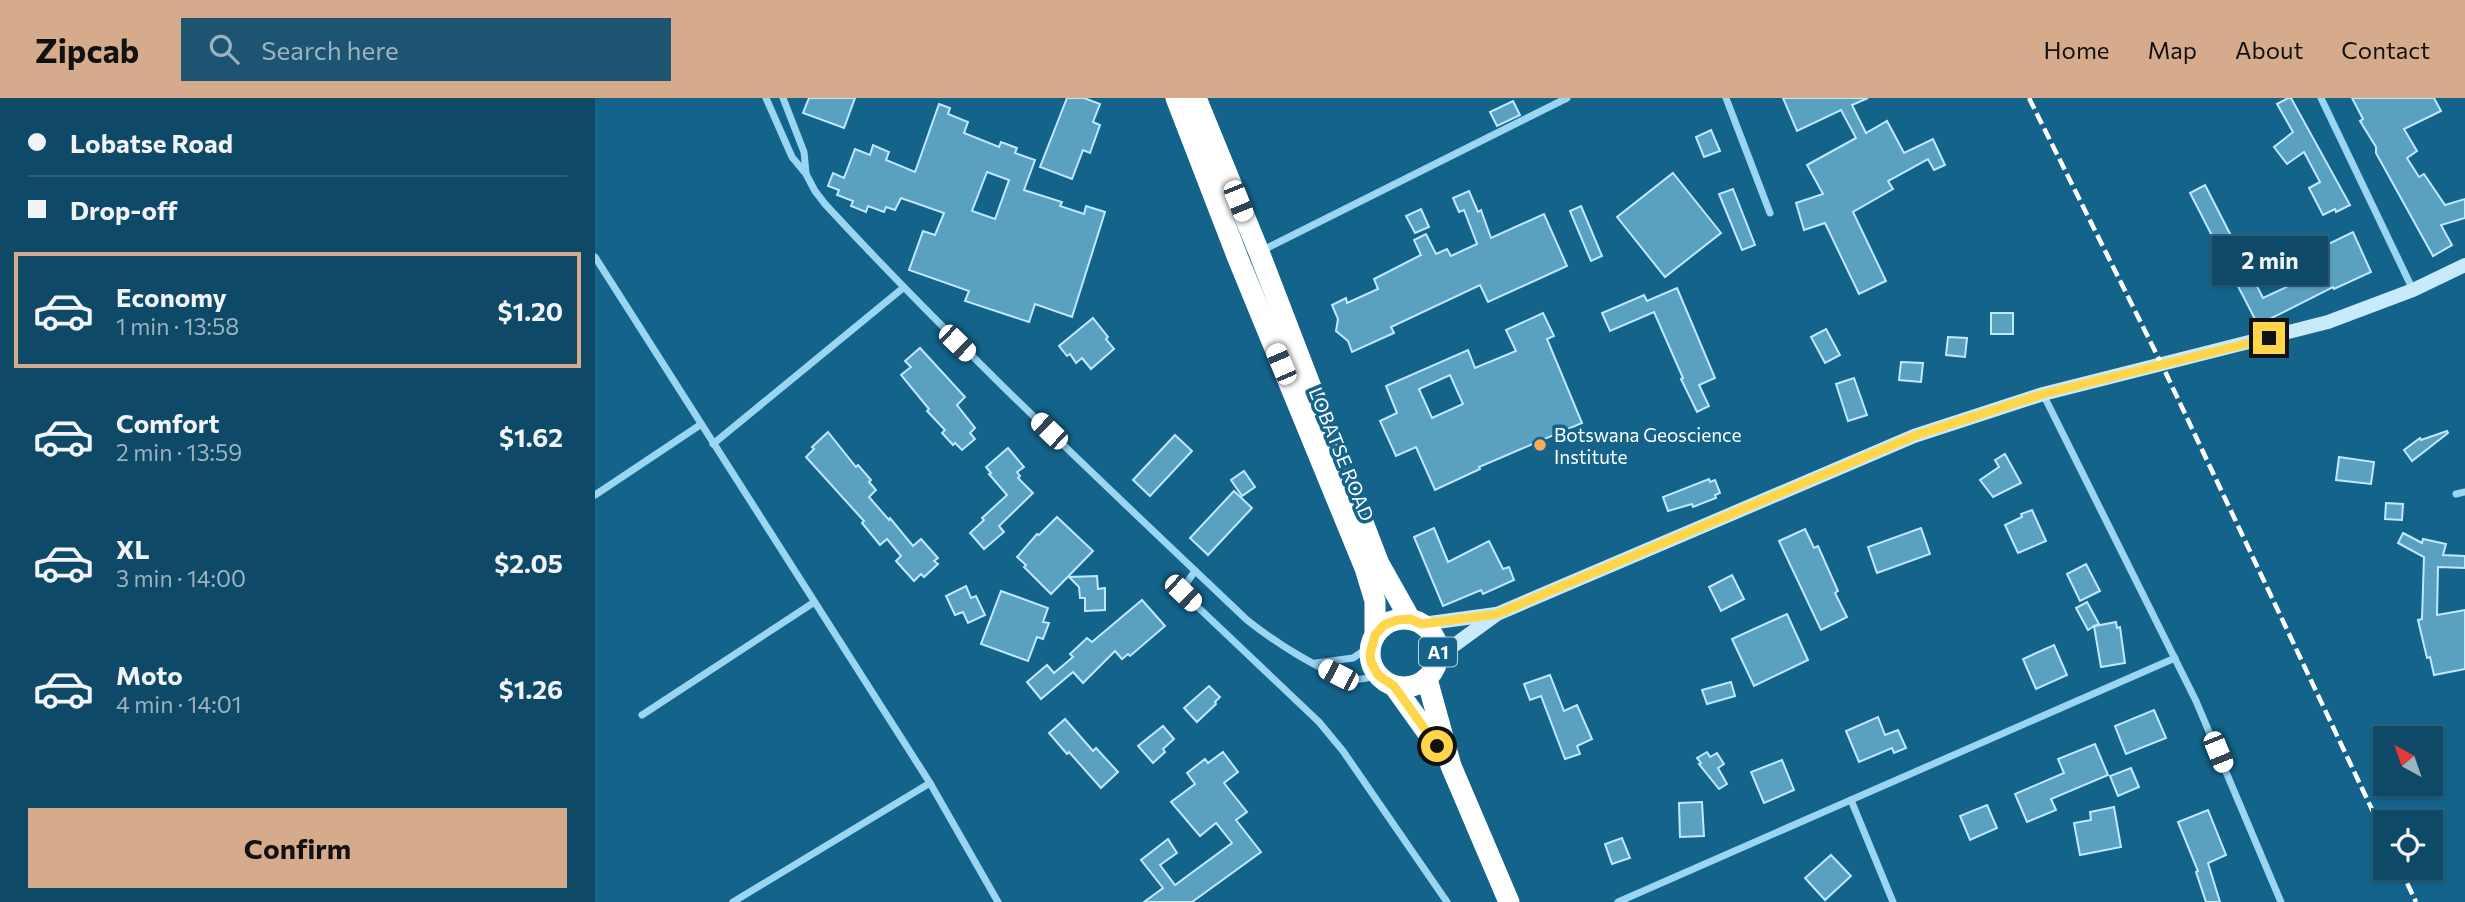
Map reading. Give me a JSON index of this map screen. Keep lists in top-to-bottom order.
{
  "streets": {
    "highway": ["LOBATSE ROAD", "A1"]
  },
  "crossings": [
    ["LOBATSE ROAD", "A1"]
  ],
  "places": ["Botswana Geoscience Institute"],
  "north": "top left",
  "page": {
    "header": "Zipcab",
    "search": "Search here",
    "nav": [
      "Home",
      "Map",
      "About",
      "Contact"
    ],
    "banner": ["Lobatse Road", "Drop-off"],
    "bubble": "2 min",
    "list": [
      {
        "name": "Economy",
        "note": "1 min · 13:58",
        "value": "$1.20"
      },
      {
        "name": "Comfort",
        "note": "2 min · 13:59",
        "value": "$1.62"
      },
      {
        "name": "XL",
        "note": "3 min · 14:00",
        "value": "$2.05"
      },
      {
        "name": "Moto",
        "note": "4 min · 14:01",
        "value": "$1.26"
      }
    ],
    "buttons": "Confirm"
  }
}
